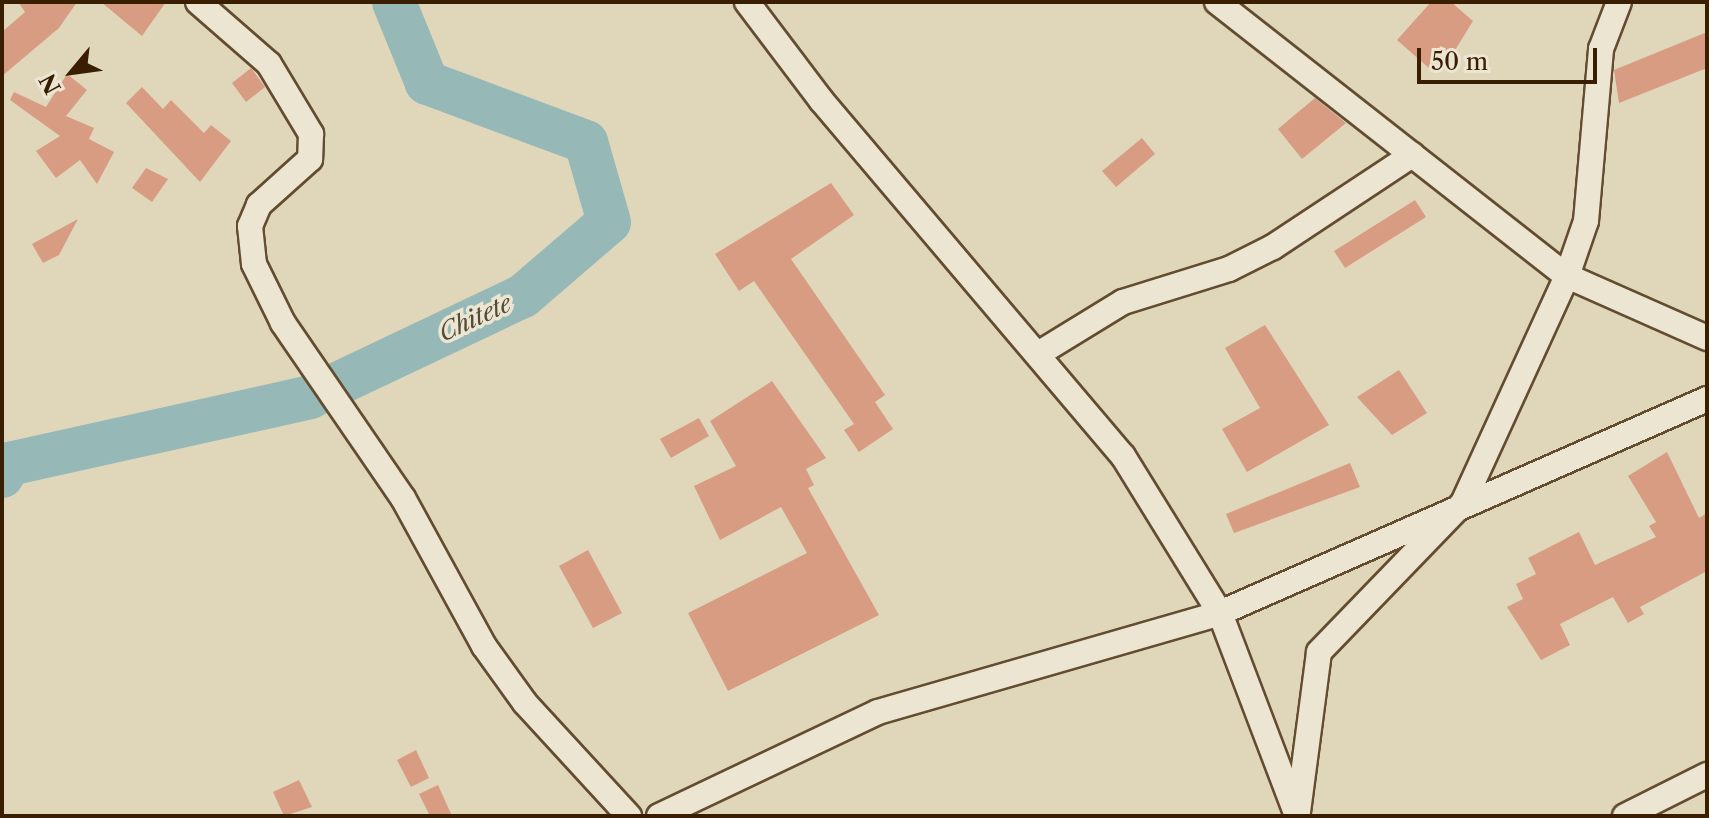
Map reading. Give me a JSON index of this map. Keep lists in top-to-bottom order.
{
  "water": ["Chitete"],
  "scale_bar": "50 m",
  "north": "bottom left"
}
